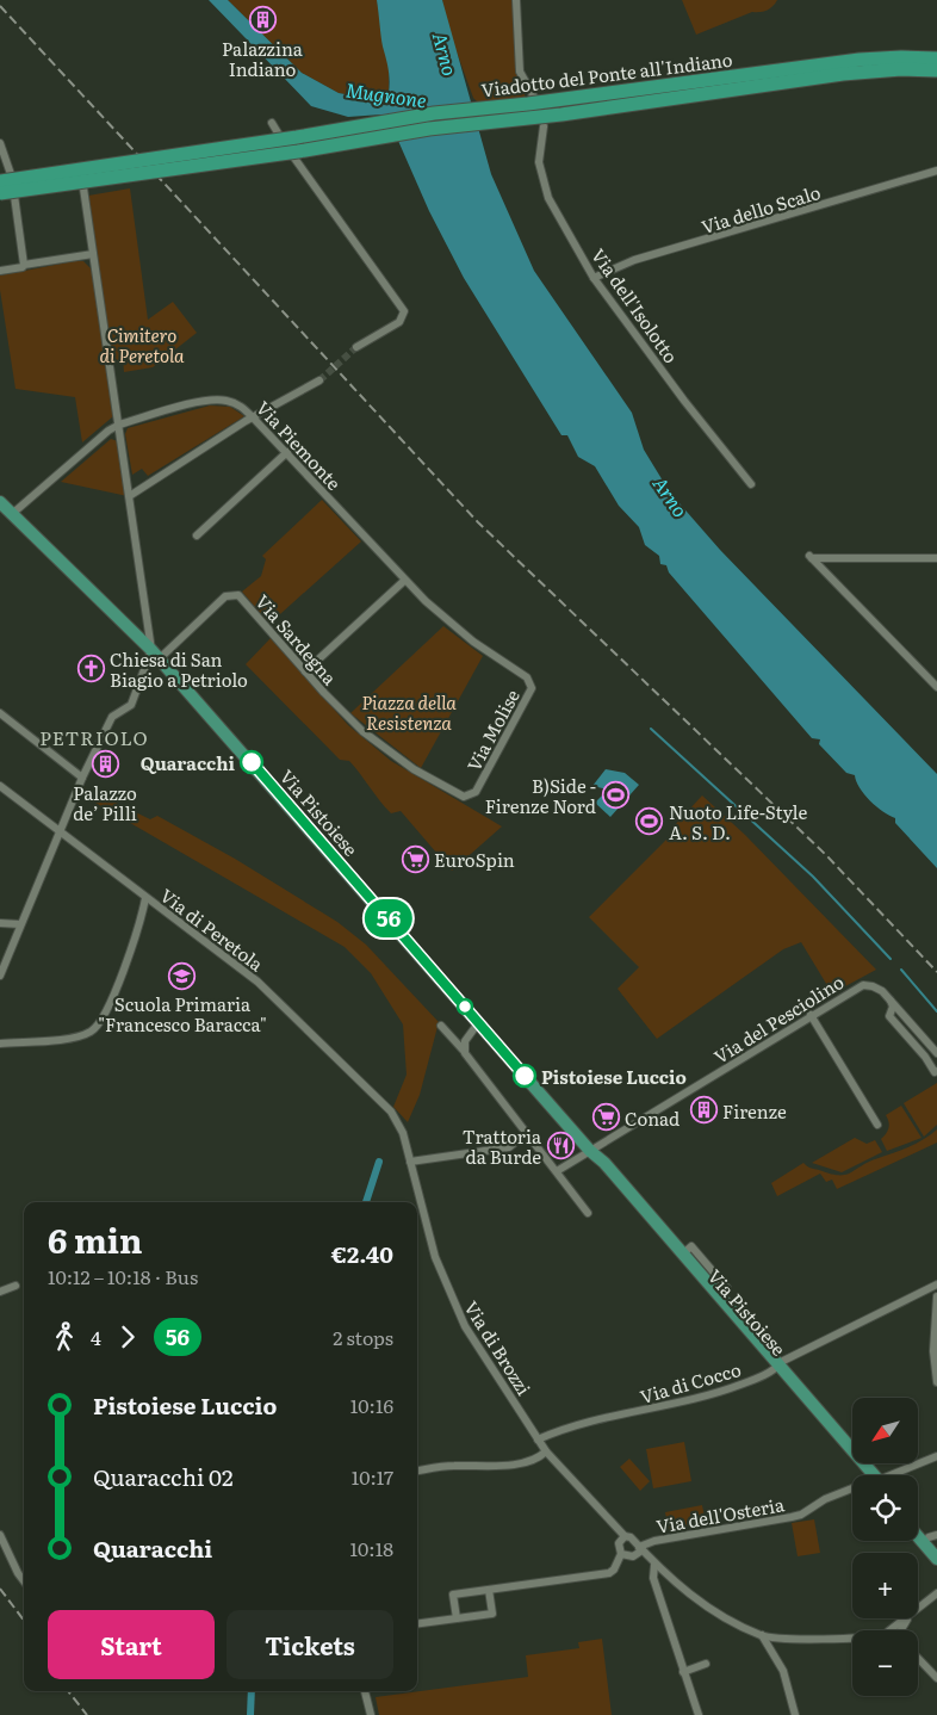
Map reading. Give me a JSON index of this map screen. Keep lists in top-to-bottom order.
{
  "streets": {
    "highway": ["Viadotto del Ponte all'Indiano"],
    "main road": ["Via Pistoiese"],
    "street": [
      "Via dello Scalo",
      "Via dell'Isolotto",
      "Via Piemonte",
      "Via Sardegna",
      "Via Molise",
      "Via di Peretola",
      "Via del Pesciolino",
      "Via di Brozzi",
      "Via di Cocco",
      "Via dell'Osteria"
    ]
  },
  "crossings": [
    ["Via dello Scalo", "Via dell'Isolotto"],
    ["Via Piemonte", "Via Molise"],
    ["Via Piemonte", "Via Pistoiese"],
    ["Via Sardegna", "Via Molise"],
    ["Via Sardegna", "Via Pistoiese"],
    ["Via Pistoiese", "Via del Pesciolino"],
    ["Via Pistoiese", "Via di Cocco"],
    ["Via di Peretola", "Via di Brozzi"],
    ["Via di Brozzi", "Via di Cocco"],
    ["Via di Brozzi", "Via dell'Osteria"]
  ],
  "districts": ["PETRIOLO"],
  "water": ["Arno", "Mugnone"],
  "parks": ["Cimitero di Peretola", "Piazza della Resistenza"],
  "places": {
    "building": ["Palazzina Indiano", "Palazzo de’ Pilli", "Firenze"],
    "church": ["Chiesa di San Biagio a Petriolo"],
    "other": ["Quaracchi", "Pistoiese Luccio"],
    "sports": ["B)Side - Firenze Nord", "Nuoto Life-Style A. S. D."],
    "supermarket": ["EuroSpin", "Conad"],
    "school or university": ["Scuola Primaria \"Francesco Baracca\""],
    "restaurant": ["Trattoria da Burde"]
  },
  "lines": ["bus line 56"],
  "north": "bottom left",
  "page": {
    "on_map": "56",
    "heading": ["6 min", "10:12 – 10:18 · Bus", "€2.40"],
    "legs": ["4", "56", "2 stops"],
    "list": [
      {
        "name": "Pistoiese Luccio",
        "value": "10:16"
      },
      {
        "name": "Quaracchi 02",
        "value": "10:17"
      },
      {
        "name": "Quaracchi",
        "value": "10:18"
      }
    ],
    "map_buttons": ["+", "−"],
    "buttons": ["Start", "Tickets"]
  }
}
